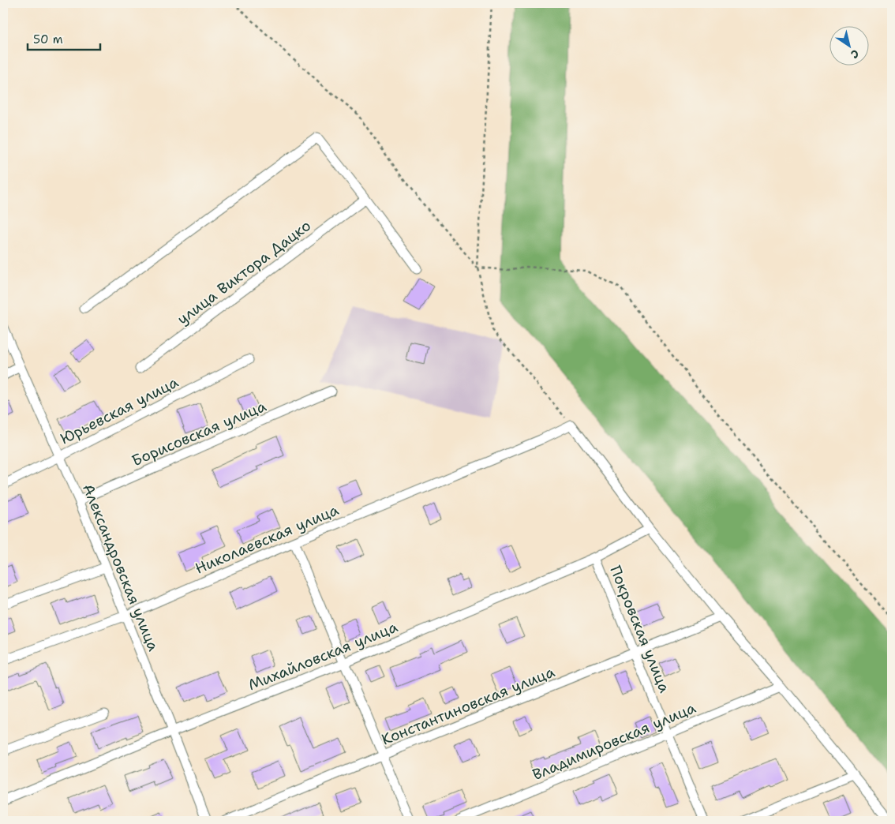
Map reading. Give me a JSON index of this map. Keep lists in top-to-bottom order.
{
  "streets": {
    "street": [
      "улица Виктора Дацко",
      "Юрьевская улица",
      "Борисовская улица",
      "Николаевская улица",
      "Александровская улица",
      "Покровская улица",
      "Михайловская улица",
      "Константиновская улица",
      "Владимировская улица"
    ]
  },
  "crossings": [
    ["Юрьевская улица", "Александровская улица"],
    ["Борисовская улица", "Александровская улица"],
    ["Николаевская улица", "Александровская улица"],
    ["Александровская улица", "Михайловская улица"],
    ["Покровская улица", "Михайловская улица"],
    ["Покровская улица", "Константиновская улица"],
    ["Покровская улица", "Владимировская улица"]
  ],
  "scale_bar": "50 m",
  "north": "bottom right"
}
